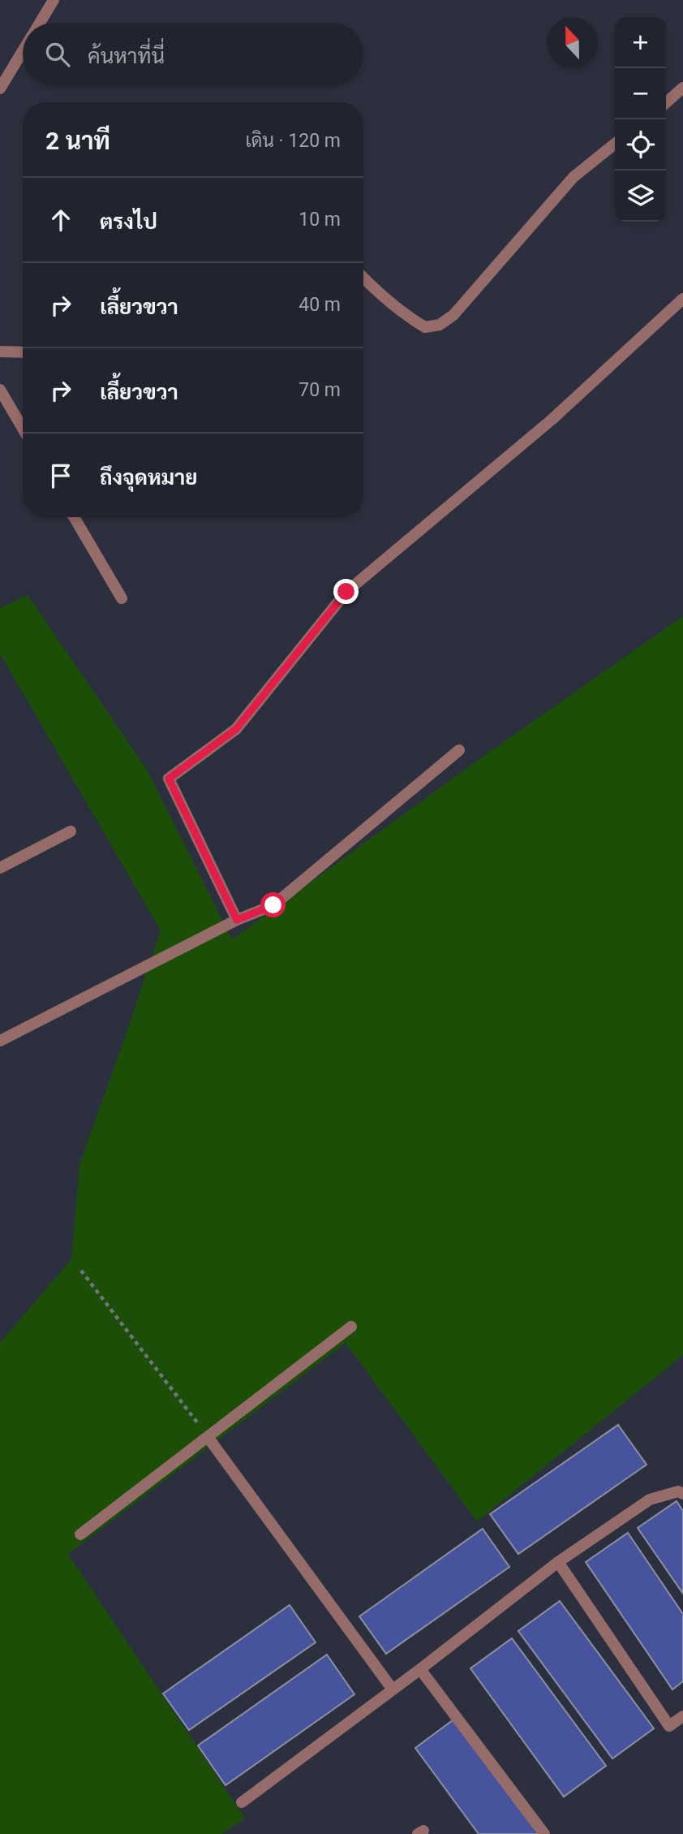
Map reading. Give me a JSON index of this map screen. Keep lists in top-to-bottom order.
{
  "north": "top",
  "page": {
    "map_buttons": ["+", "−"],
    "search": "ค้นหาที่นี่",
    "heading": ["2 นาที", "เดิน · 120 m"],
    "list": [
      ["ตรงไป", "10 m"],
      ["เลี้ยวขวา", "40 m"],
      ["เลี้ยวขวา", "70 m"],
      "ถึงจุดหมาย"
    ]
  }
}
